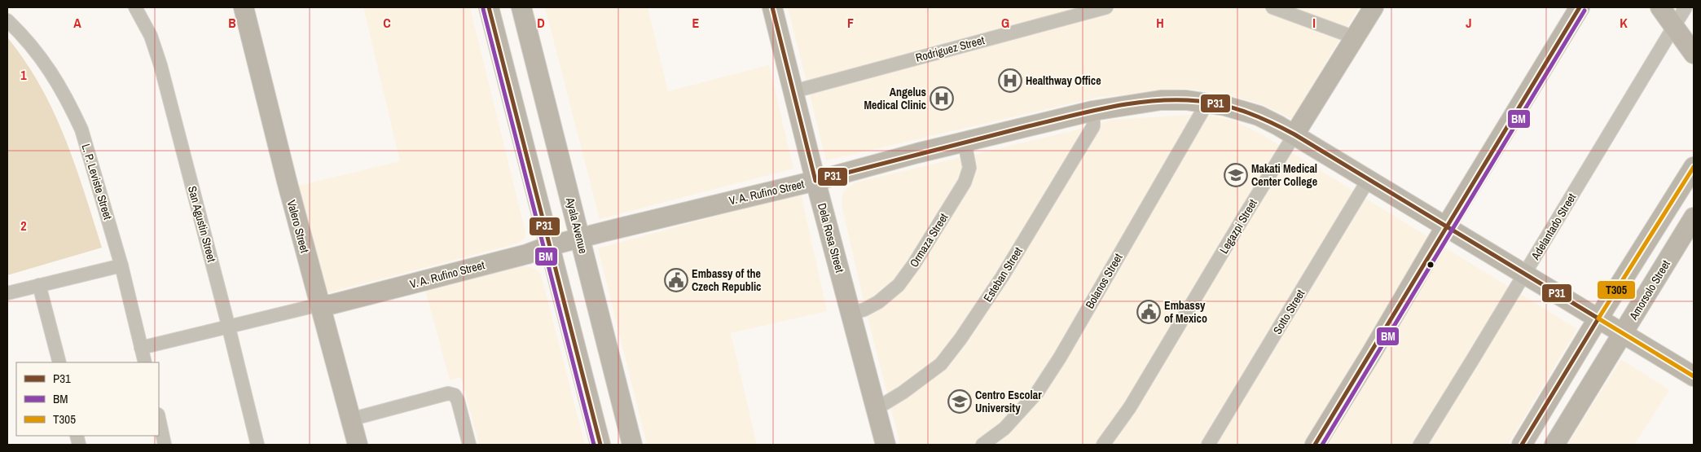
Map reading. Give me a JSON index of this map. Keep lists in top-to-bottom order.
{
  "streets": {
    "street": [
      "Rodriguez Street",
      "L. P. Leviste Street",
      "V. A. Rufino Street",
      "San Agustin Street",
      "Ayala Avenue",
      "Valero Street",
      "Legazpi Street",
      "Adelantado Street",
      "Dela Rosa Street",
      "Ormaza Street",
      "Esteban Street",
      "Bolanos Street",
      "Amorsolo Street",
      "Sotto Street"
    ]
  },
  "crossings": [
    ["Rodriguez Street", "Dela Rosa Street"],
    ["L. P. Leviste Street", "V. A. Rufino Street"],
    ["V. A. Rufino Street", "San Agustin Street"],
    ["V. A. Rufino Street", "Ayala Avenue"],
    ["V. A. Rufino Street", "Valero Street"],
    ["V. A. Rufino Street", "Legazpi Street"],
    ["V. A. Rufino Street", "Adelantado Street"],
    ["V. A. Rufino Street", "Dela Rosa Street"],
    ["V. A. Rufino Street", "Ormaza Street"],
    ["V. A. Rufino Street", "Esteban Street"],
    ["V. A. Rufino Street", "Bolanos Street"],
    ["V. A. Rufino Street", "Amorsolo Street"],
    ["V. A. Rufino Street", "Sotto Street"],
    ["Dela Rosa Street", "Ormaza Street"],
    ["Dela Rosa Street", "Esteban Street"]
  ],
  "places": {
    "hospital": ["Healthway Office", "Angelus Medical Clinic"],
    "school or university": ["Makati Medical Center College", "Centro Escolar University"],
    "public building": ["Embassy of the Czech Republic", "Embassy of Mexico"]
  },
  "lines": ["transit line P31", "transit line BM", "transit line T305"],
  "legend": ["P31", "BM", "T305"],
  "grid": {
    "columns": [
      "A",
      "B",
      "C",
      "D",
      "E",
      "F",
      "G",
      "H",
      "I",
      "J",
      "K"
    ],
    "rows": ["1", "2"]
  }
}
